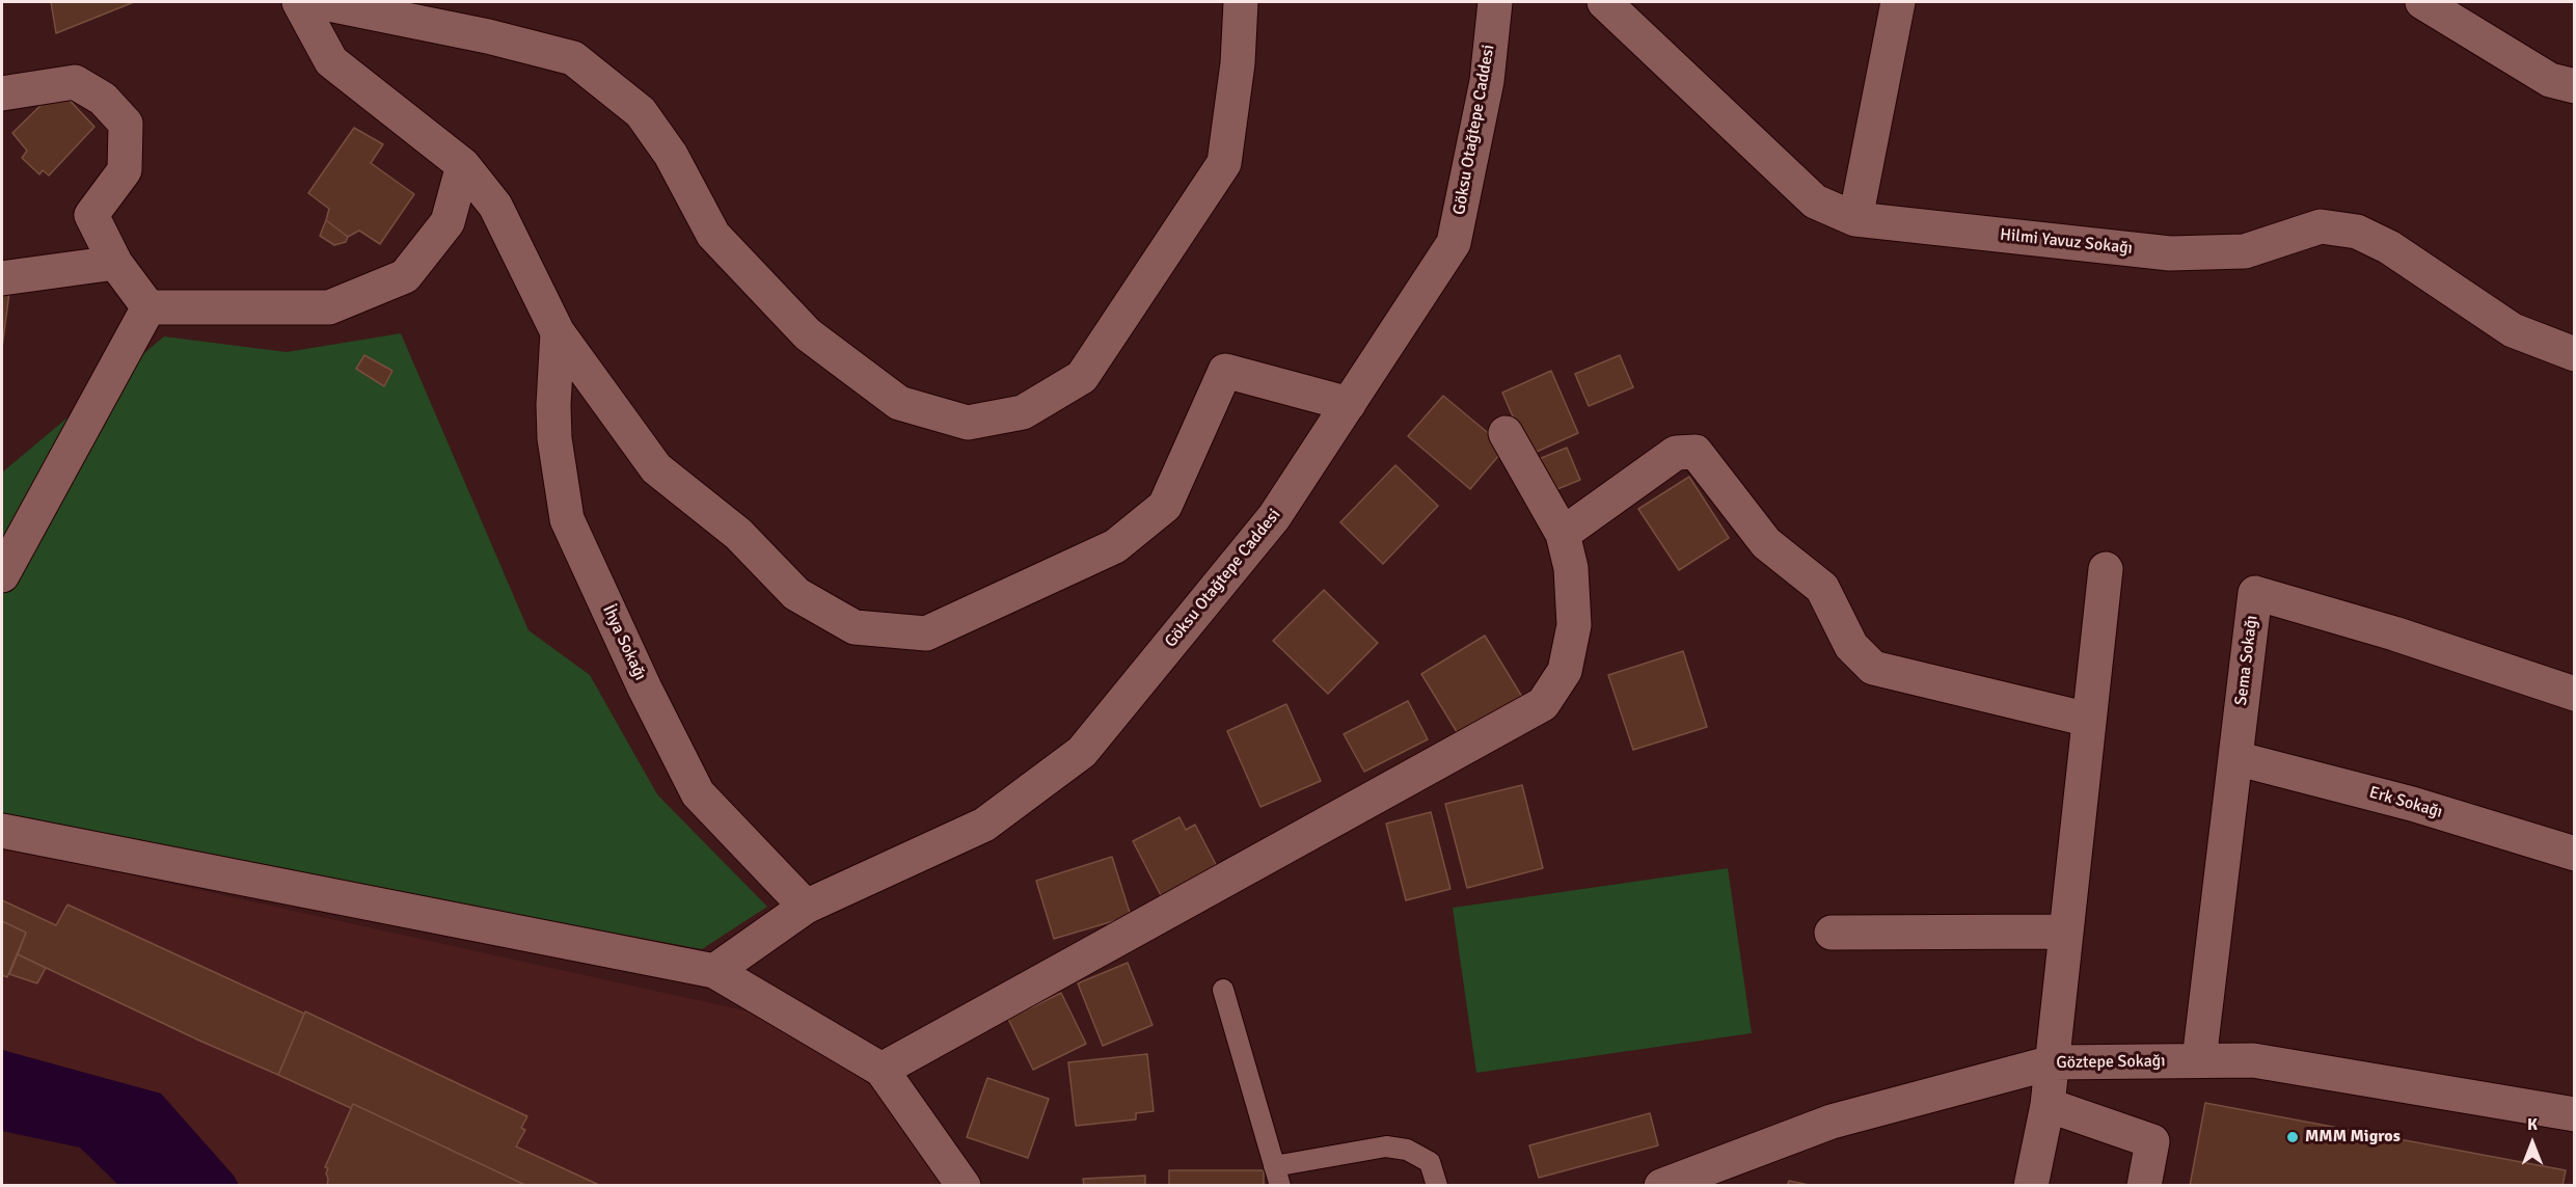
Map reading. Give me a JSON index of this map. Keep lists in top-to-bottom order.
{
  "streets": {
    "street": [
      "Göksu Otağtepe Caddesi",
      "Hilmi Yavuz Sokağı",
      "İhya Sokağı",
      "Sema Sokağı",
      "Erk Sokağı",
      "Göztepe Sokağı"
    ]
  },
  "crossings": [
    ["Göksu Otağtepe Caddesi", "İhya Sokağı"],
    ["Sema Sokağı", "Erk Sokağı"],
    ["Sema Sokağı", "Göztepe Sokağı"]
  ],
  "places": ["MMM Migros"],
  "north": "top"
}
